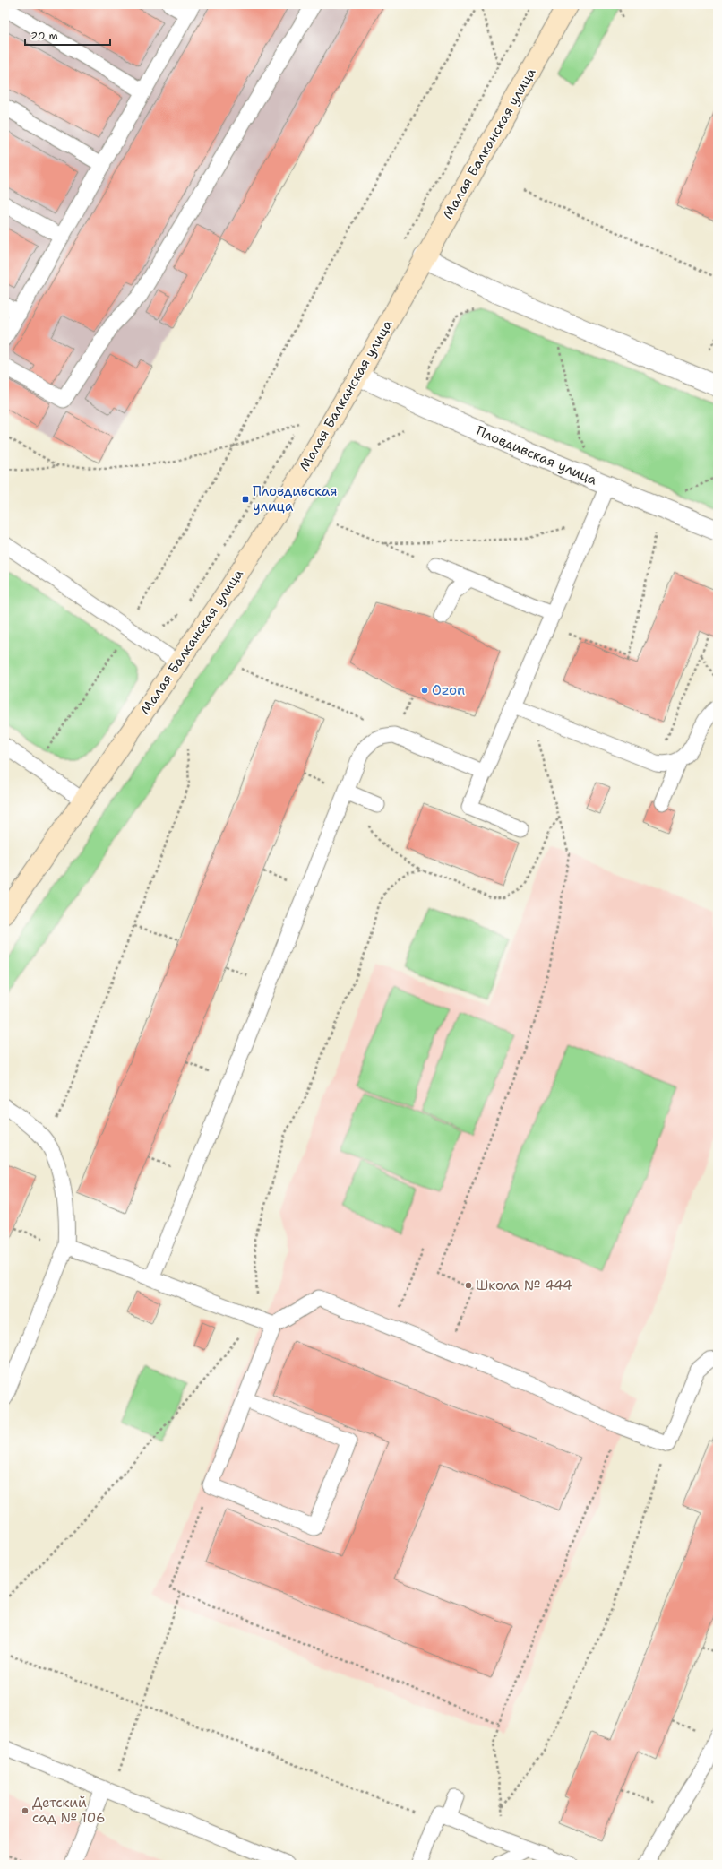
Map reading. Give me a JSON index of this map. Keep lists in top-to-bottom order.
{
  "streets": {
    "street": ["Малая Балканская улица", "Пловдивская улица"]
  },
  "crossings": [
    ["Малая Балканская улица", "Пловдивская улица"]
  ],
  "places": {
    "transit": ["Пловдивская улица"],
    "other": ["Ozon", "Школа № 444", "Детский сад № 106"]
  },
  "scale_bar": "20 m"
}
